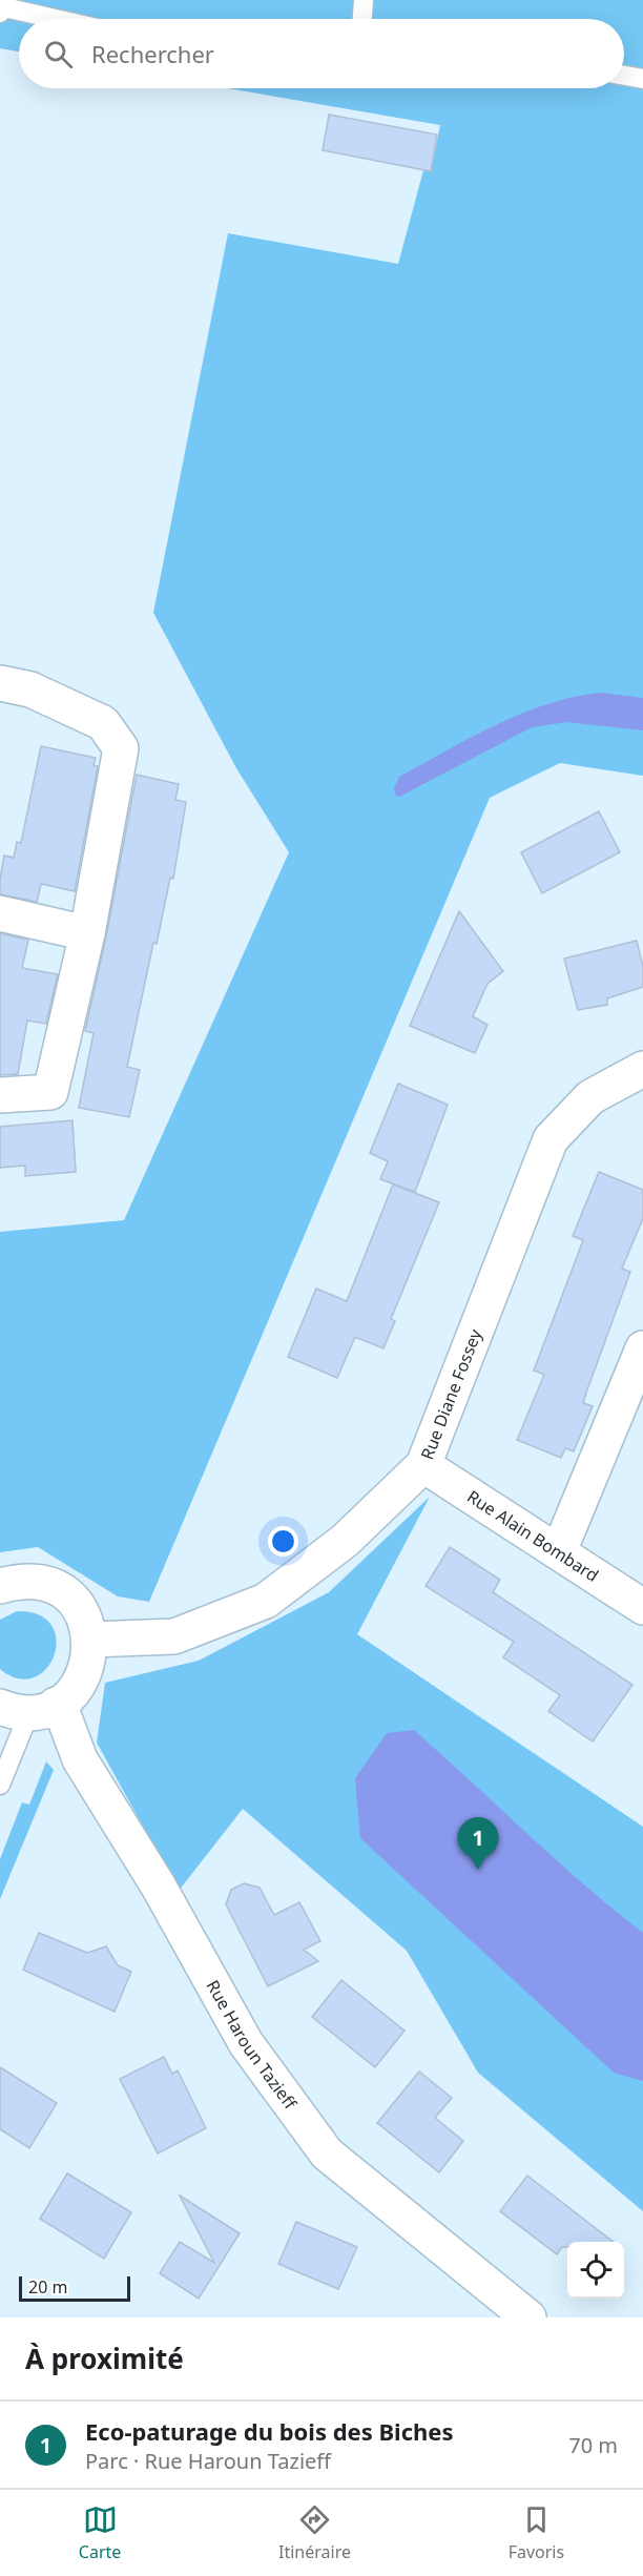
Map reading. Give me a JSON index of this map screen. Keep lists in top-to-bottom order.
{
  "streets": {
    "street": ["Rue Diane Fossey", "Rue Alain Bombard", "Rue Haroun Tazieff"]
  },
  "crossings": [
    ["Rue Diane Fossey", "Rue Alain Bombard"]
  ],
  "scale_bar": "20 m",
  "page": {
    "search": "Rechercher",
    "pins": "1",
    "scale": "20 m",
    "heading": "À proximité",
    "list": [
      {
        "mark": "1",
        "name": "Eco-paturage du bois des Biches",
        "note": "Parc · Rue Haroun Tazieff",
        "value": "70 m"
      }
    ],
    "nav": ["Carte", "Itinéraire", "Favoris"]
  }
}
